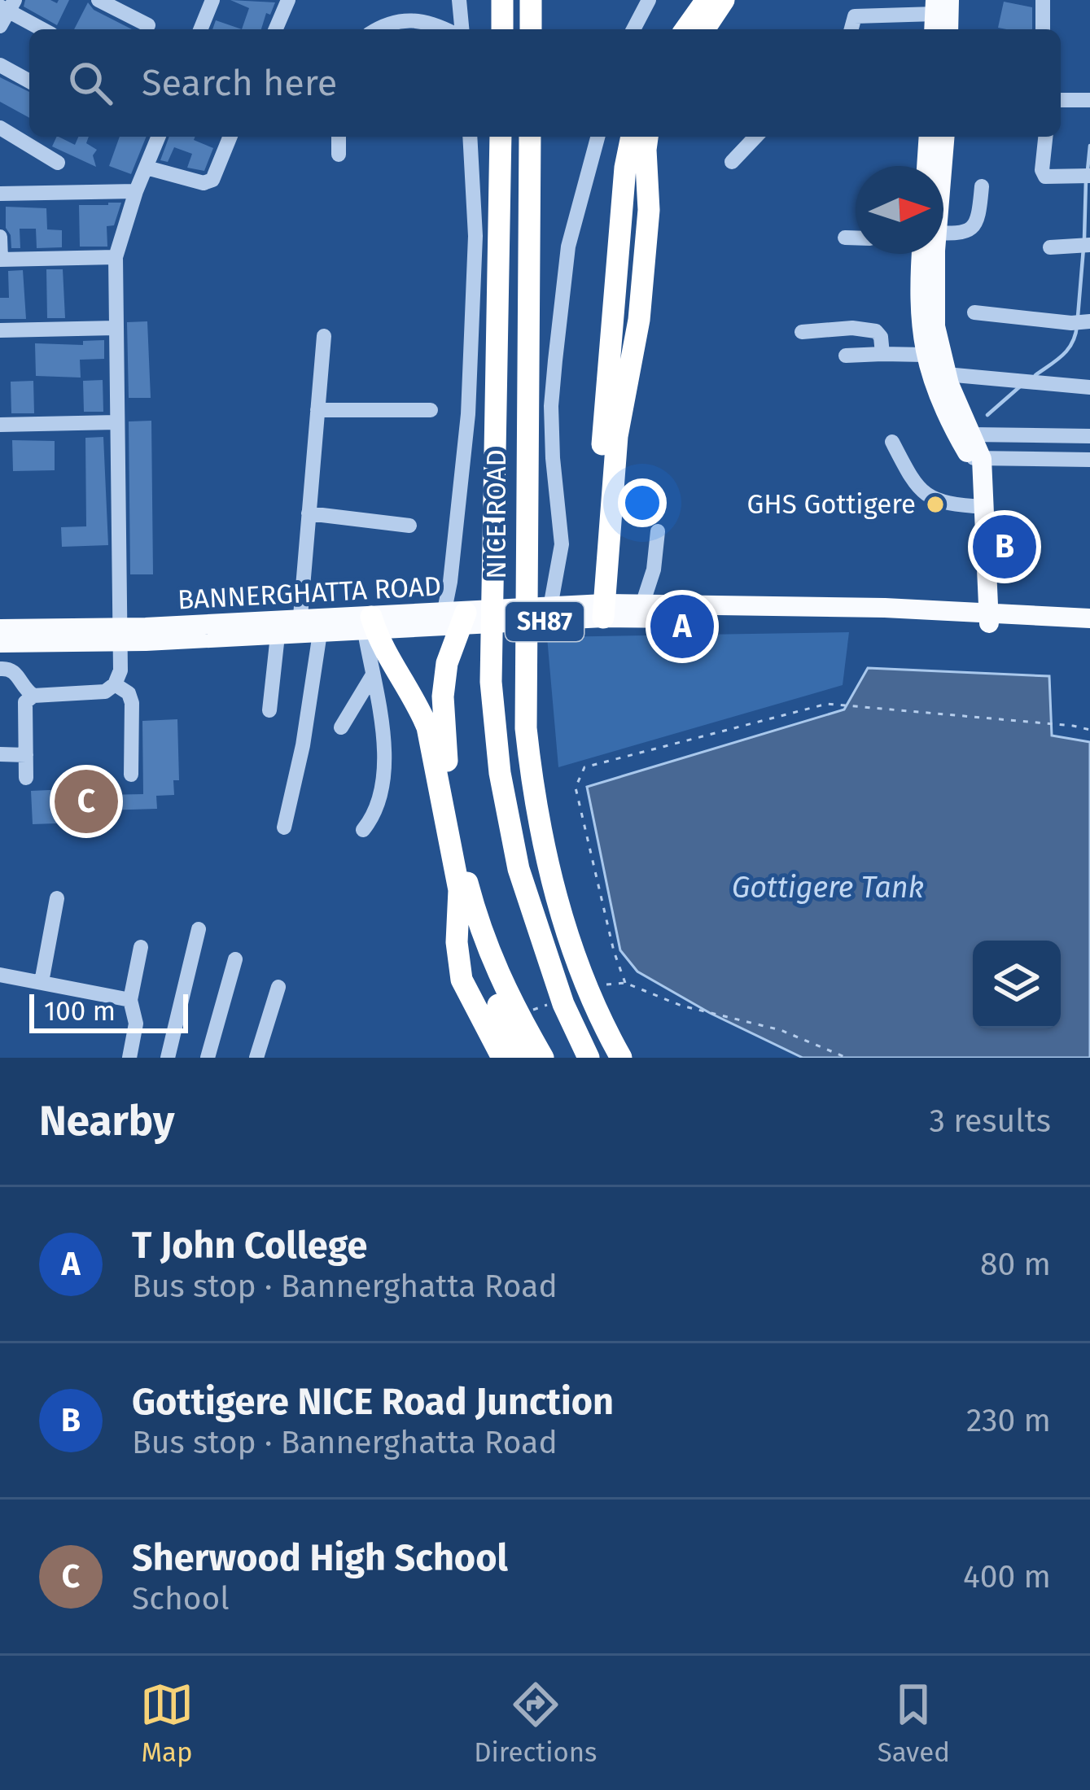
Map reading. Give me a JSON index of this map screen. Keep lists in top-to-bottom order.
{
  "streets": {
    "highway": ["NICE ROAD"],
    "main road": ["BANNERGHATTA ROAD", "SH87"]
  },
  "water": ["Gottigere Tank"],
  "places": ["GHS Gottigere"],
  "scale_bar": "100 m",
  "north": "right",
  "page": {
    "search": "Search here",
    "pins": ["B", "A", "C"],
    "scale": "100 m",
    "heading": ["Nearby", "3 results"],
    "list": [
      {
        "mark": "A",
        "name": "T John College",
        "note": "Bus stop · Bannerghatta Road",
        "value": "80 m"
      },
      {
        "mark": "B",
        "name": "Gottigere NICE Road Junction",
        "note": "Bus stop · Bannerghatta Road",
        "value": "230 m"
      },
      {
        "mark": "C",
        "name": "Sherwood High School",
        "note": "School",
        "value": "400 m"
      }
    ],
    "nav": ["Map", "Directions", "Saved"]
  }
}
